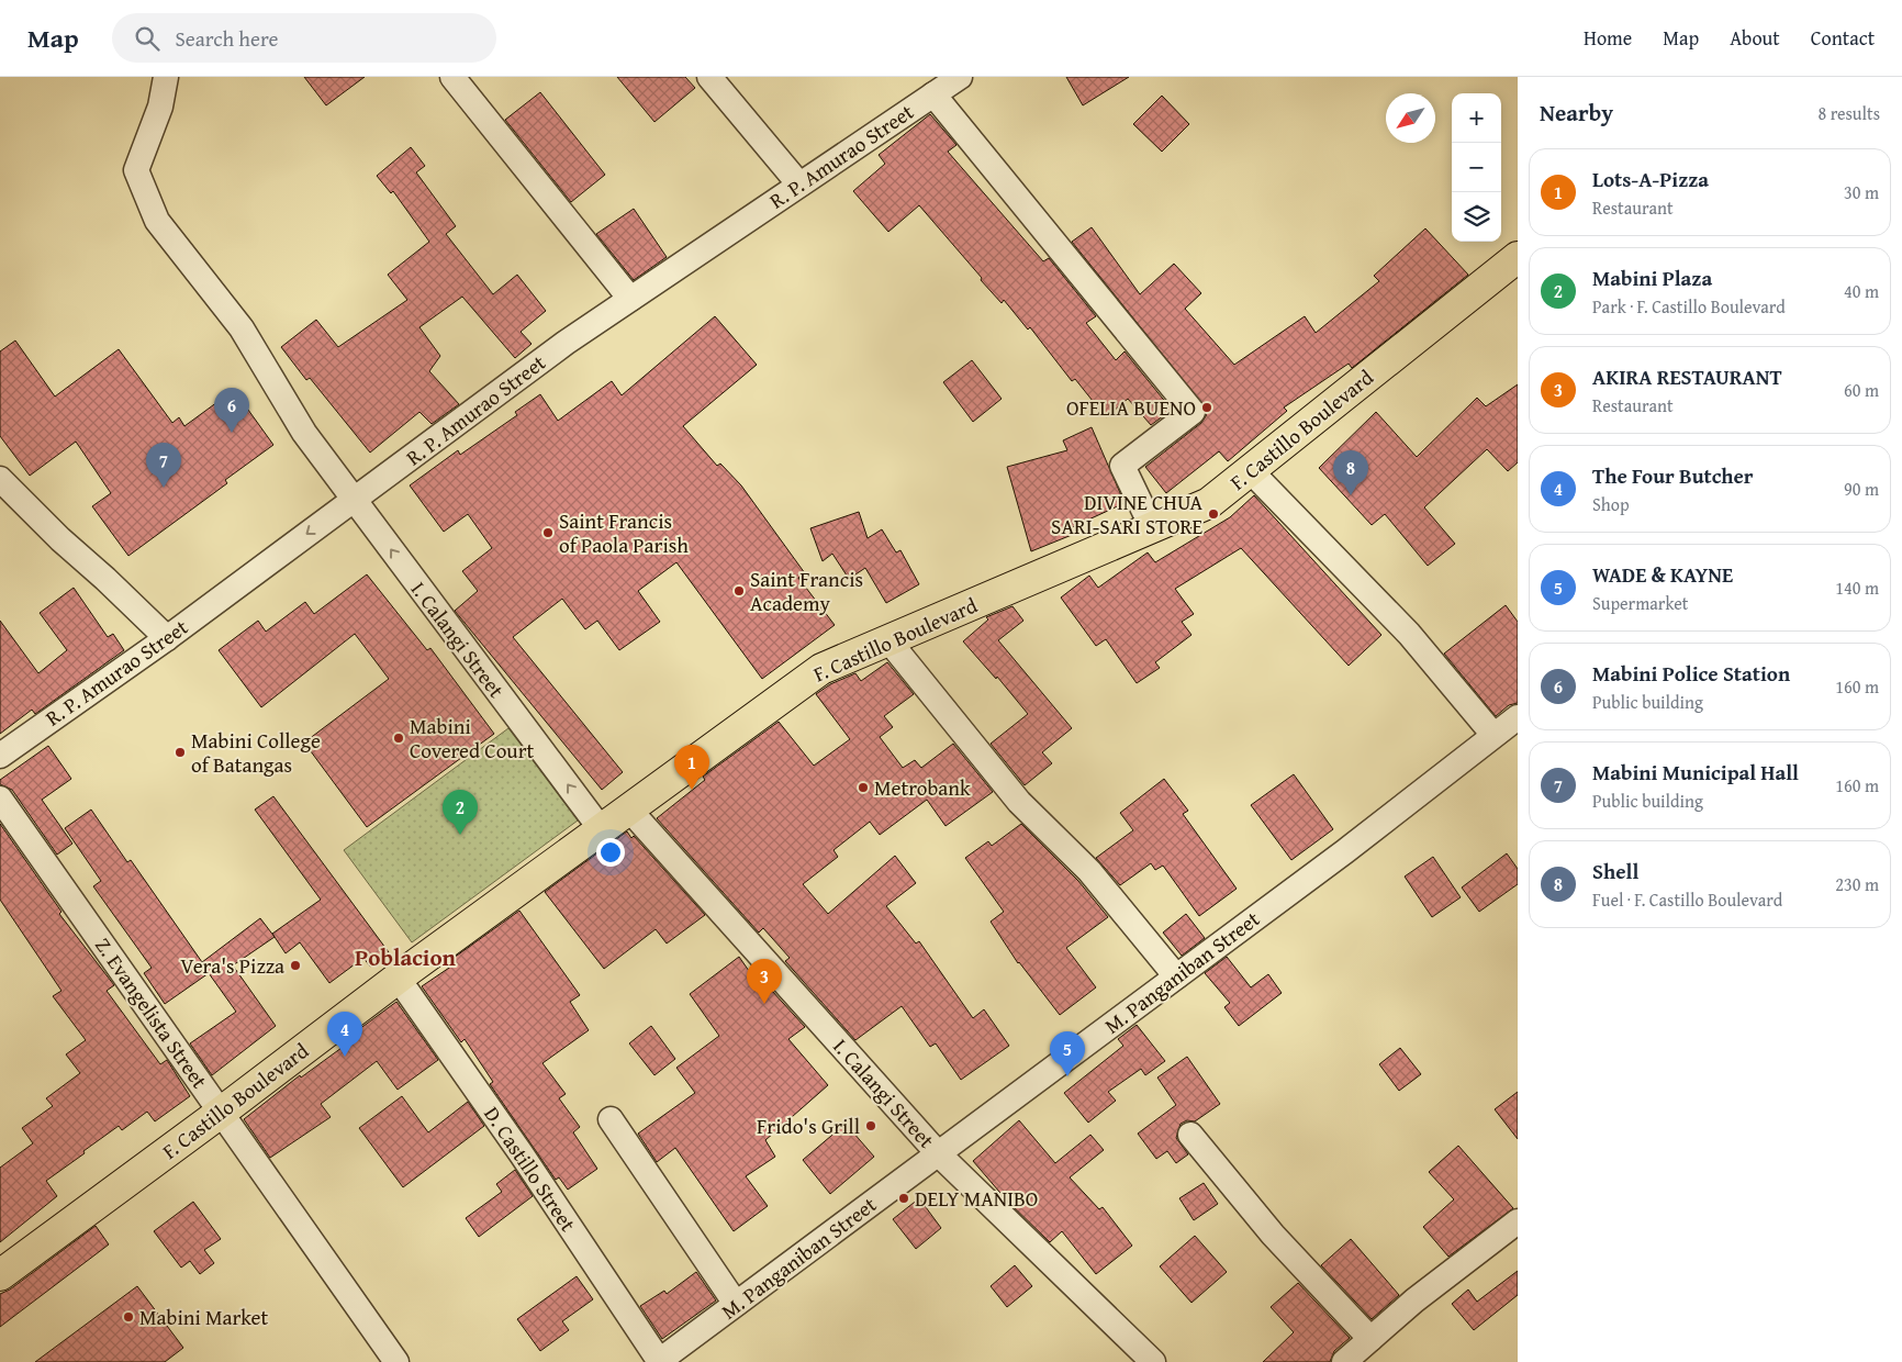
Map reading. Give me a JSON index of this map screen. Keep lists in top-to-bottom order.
{
  "streets": {
    "main road": ["F. Castillo Boulevard"],
    "street": [
      "R. P. Amurao Street",
      "I. Calangi Street",
      "M. Panganiban Street",
      "Z. Evangelista Street",
      "D. Castillo Street"
    ]
  },
  "crossings": [
    ["R. P. Amurao Street", "I. Calangi Street"],
    ["F. Castillo Boulevard", "I. Calangi Street"],
    ["F. Castillo Boulevard", "Z. Evangelista Street"],
    ["F. Castillo Boulevard", "D. Castillo Street"],
    ["I. Calangi Street", "M. Panganiban Street"],
    ["M. Panganiban Street", "D. Castillo Street"]
  ],
  "districts": ["Poblacion"],
  "places": [
    "OFELIA BUENO",
    "DIVINE CHUA SARI-SARI STORE",
    "Saint Francis of Paola Parish",
    "Saint Francis Academy",
    "Mabini Covered Court",
    "Mabini College of Batangas",
    "Metrobank",
    "Vera's Pizza",
    "Frido's Grill",
    "DELY MANIBO",
    "Mabini Market"
  ],
  "north": "bottom left",
  "page": {
    "header": "Map",
    "search": "Search here",
    "nav": [
      "Home",
      "Map",
      "About",
      "Contact"
    ],
    "heading": ["Nearby", "8 results"],
    "map_buttons": ["+", "−"],
    "list": [
      {
        "mark": "1",
        "name": "Lots-A-Pizza",
        "note": "Restaurant",
        "value": "30 m"
      },
      {
        "mark": "2",
        "name": "Mabini Plaza",
        "note": "Park · F. Castillo Boulevard",
        "value": "40 m"
      },
      {
        "mark": "3",
        "name": "AKIRA RESTAURANT",
        "note": "Restaurant",
        "value": "60 m"
      },
      {
        "mark": "4",
        "name": "The Four Butcher",
        "note": "Shop",
        "value": "90 m"
      },
      {
        "mark": "5",
        "name": "WADE & KAYNE",
        "note": "Supermarket",
        "value": "140 m"
      },
      {
        "mark": "6",
        "name": "Mabini Police Station",
        "note": "Public building",
        "value": "160 m"
      },
      {
        "mark": "7",
        "name": "Mabini Municipal Hall",
        "note": "Public building",
        "value": "160 m"
      },
      {
        "mark": "8",
        "name": "Shell",
        "note": "Fuel · F. Castillo Boulevard",
        "value": "230 m"
      }
    ],
    "pins": [
      "6",
      "7",
      "8",
      "1",
      "2",
      "3",
      "4",
      "5"
    ]
  }
}
